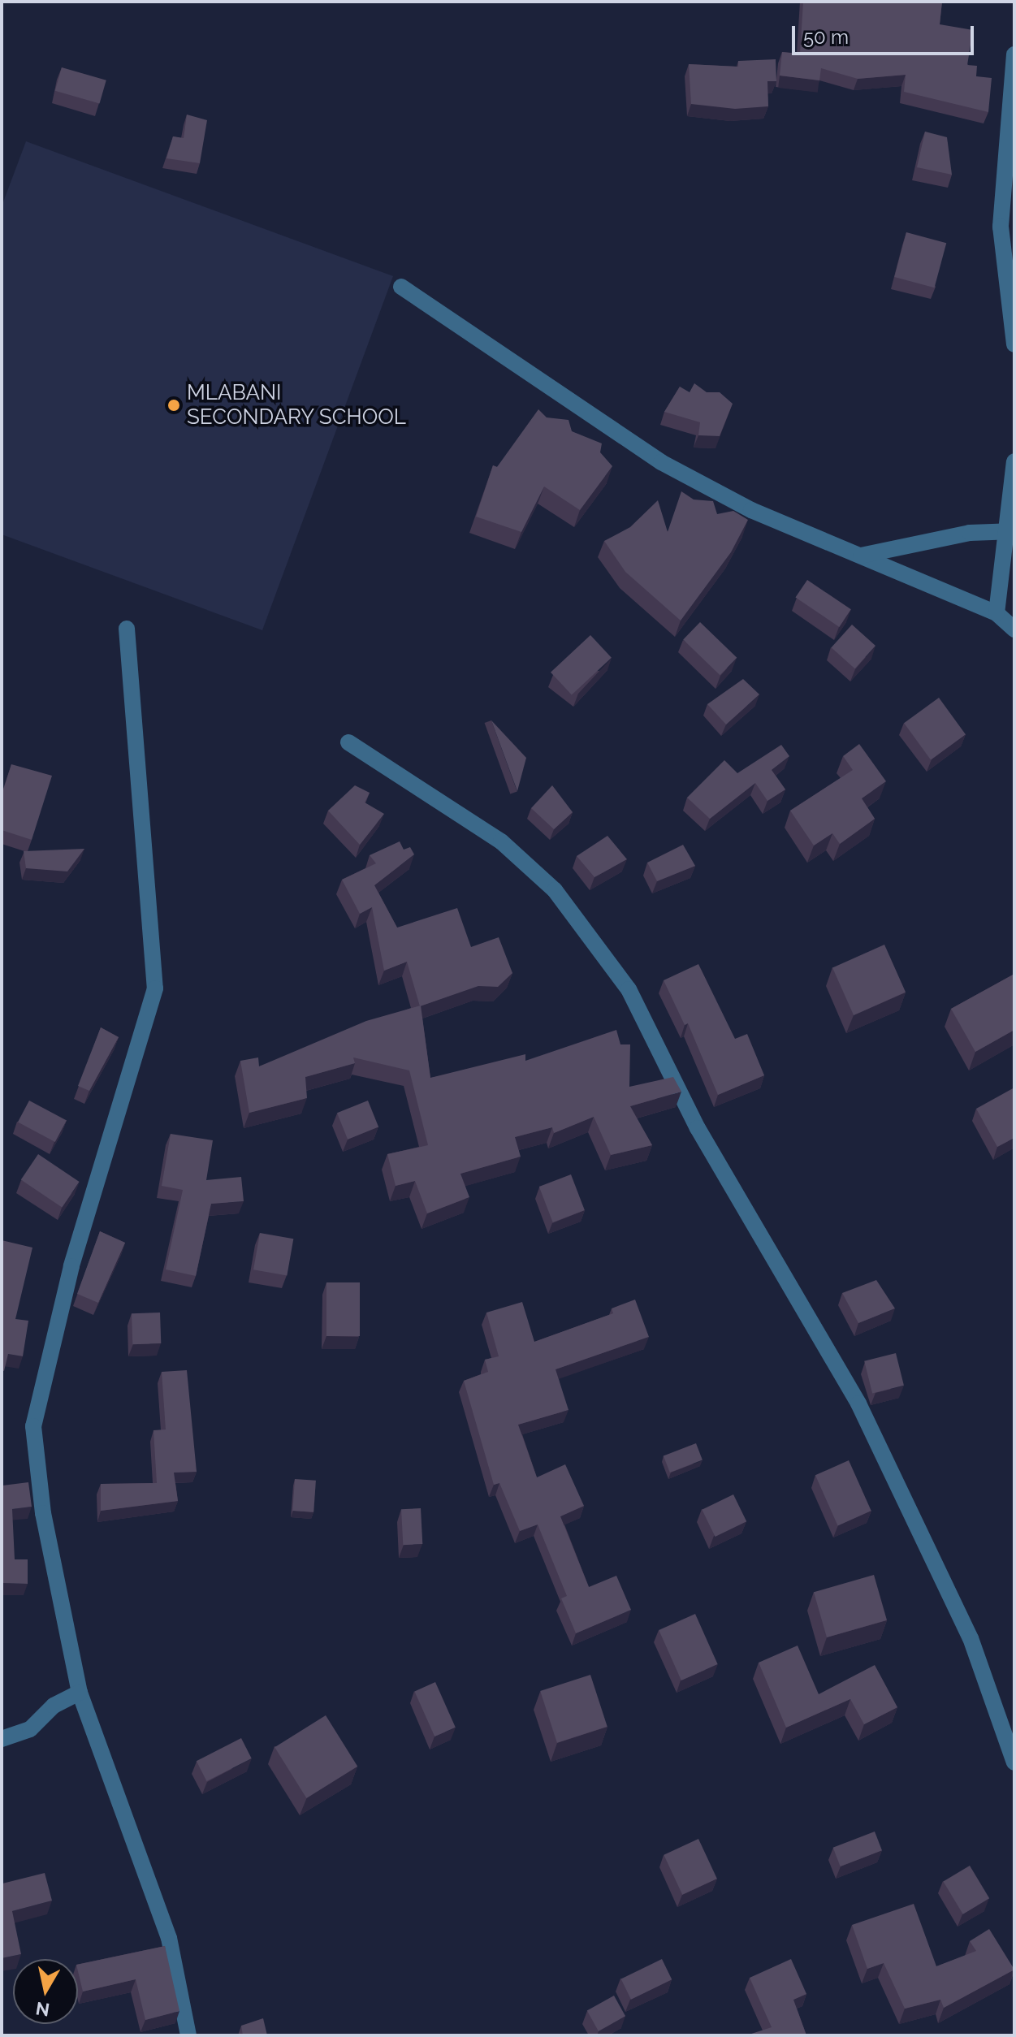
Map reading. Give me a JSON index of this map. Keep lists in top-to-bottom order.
{
  "places": ["MLABANI SECONDARY SCHOOL"],
  "scale_bar": "50 m",
  "north": "bottom"
}
